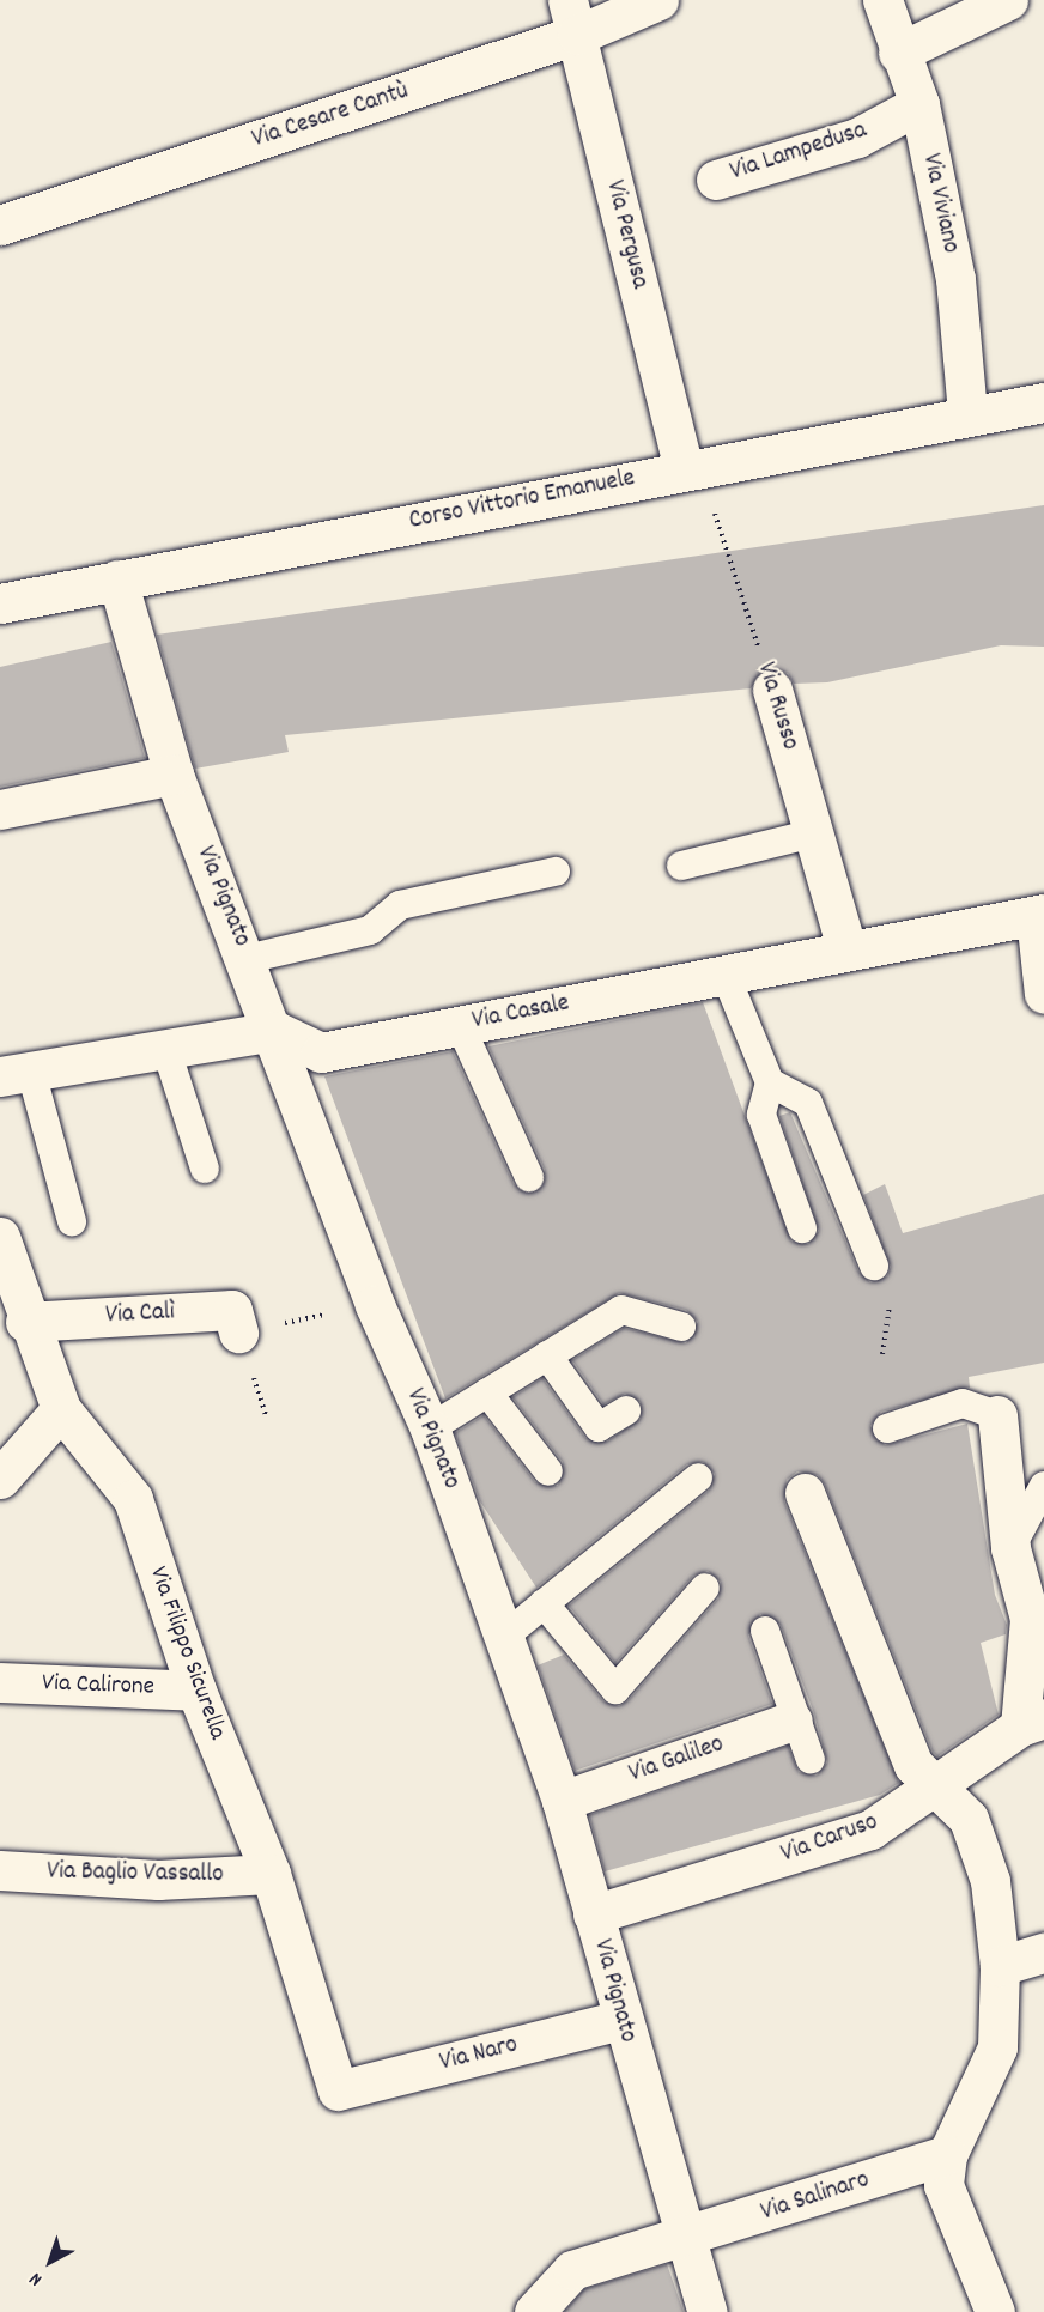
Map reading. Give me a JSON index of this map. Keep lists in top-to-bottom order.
{
  "streets": {
    "street": [
      "Via Cesare Cantù",
      "Via Lampedusa",
      "Via Viviano",
      "Via Pergusa",
      "Corso Vittorio Emanuele",
      "Via Russo",
      "Via Pignato",
      "Via Casale",
      "Via Calì",
      "Via Filippo Sicurella",
      "Via Calirone",
      "Via Galileo",
      "Via Caruso",
      "Via Baglio Vassallo",
      "Via Naro",
      "Via Salinaro"
    ]
  },
  "crossings": [
    ["Via Cesare Cantù", "Via Pergusa"],
    ["Via Lampedusa", "Via Viviano"],
    ["Via Viviano", "Corso Vittorio Emanuele"],
    ["Via Pergusa", "Corso Vittorio Emanuele"],
    ["Via Pergusa", "Via Russo"],
    ["Corso Vittorio Emanuele", "Via Russo"],
    ["Corso Vittorio Emanuele", "Via Pignato"],
    ["Via Russo", "Via Casale"],
    ["Via Pignato", "Via Casale"],
    ["Via Pignato", "Via Galileo"],
    ["Via Pignato", "Via Caruso"],
    ["Via Pignato", "Via Naro"],
    ["Via Pignato", "Via Salinaro"],
    ["Via Calì", "Via Filippo Sicurella"],
    ["Via Filippo Sicurella", "Via Calirone"],
    ["Via Filippo Sicurella", "Via Baglio Vassallo"],
    ["Via Filippo Sicurella", "Via Naro"]
  ],
  "north": "bottom left"
}
